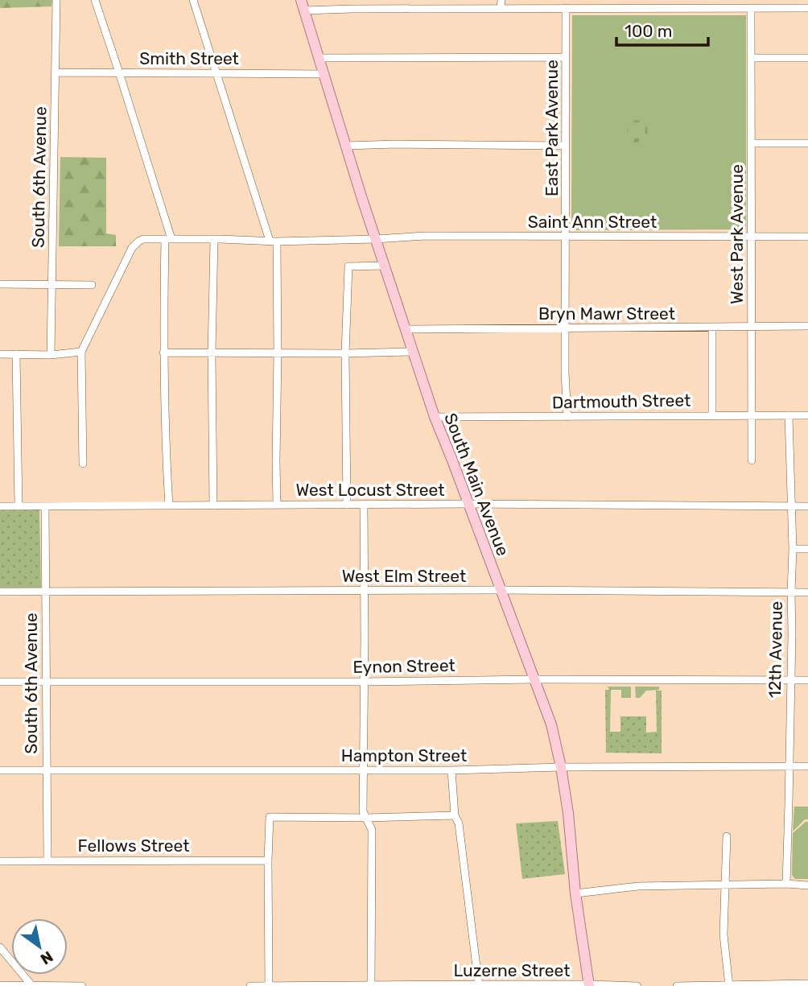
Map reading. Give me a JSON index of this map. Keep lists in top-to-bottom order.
{
  "streets": {
    "main road": ["South Main Avenue"],
    "street": [
      "Smith Street",
      "East Park Avenue",
      "South 6th Avenue",
      "Saint Ann Street",
      "West Park Avenue",
      "Bryn Mawr Street",
      "Dartmouth Street",
      "West Locust Street",
      "West Elm Street",
      "12th Avenue",
      "Eynon Street",
      "Hampton Street",
      "Fellows Street",
      "Luzerne Street"
    ]
  },
  "crossings": [
    ["Smith Street", "South 6th Avenue"],
    ["Smith Street", "South Main Avenue"],
    ["East Park Avenue", "Saint Ann Street"],
    ["East Park Avenue", "Bryn Mawr Street"],
    ["East Park Avenue", "Dartmouth Street"],
    ["South 6th Avenue", "West Locust Street"],
    ["South 6th Avenue", "West Elm Street"],
    ["South 6th Avenue", "Eynon Street"],
    ["South 6th Avenue", "Hampton Street"],
    ["South 6th Avenue", "Fellows Street"],
    ["Saint Ann Street", "West Park Avenue"],
    ["Saint Ann Street", "South Main Avenue"],
    ["West Park Avenue", "Bryn Mawr Street"],
    ["West Park Avenue", "Dartmouth Street"],
    ["Bryn Mawr Street", "South Main Avenue"],
    ["Dartmouth Street", "South Main Avenue"],
    ["Dartmouth Street", "12th Avenue"],
    ["South Main Avenue", "West Locust Street"],
    ["South Main Avenue", "West Elm Street"],
    ["South Main Avenue", "Eynon Street"],
    ["South Main Avenue", "Hampton Street"],
    ["South Main Avenue", "Luzerne Street"],
    ["West Locust Street", "12th Avenue"],
    ["West Elm Street", "12th Avenue"],
    ["12th Avenue", "Eynon Street"],
    ["12th Avenue", "Hampton Street"]
  ],
  "scale_bar": "100 m",
  "north": "bottom right"
}
